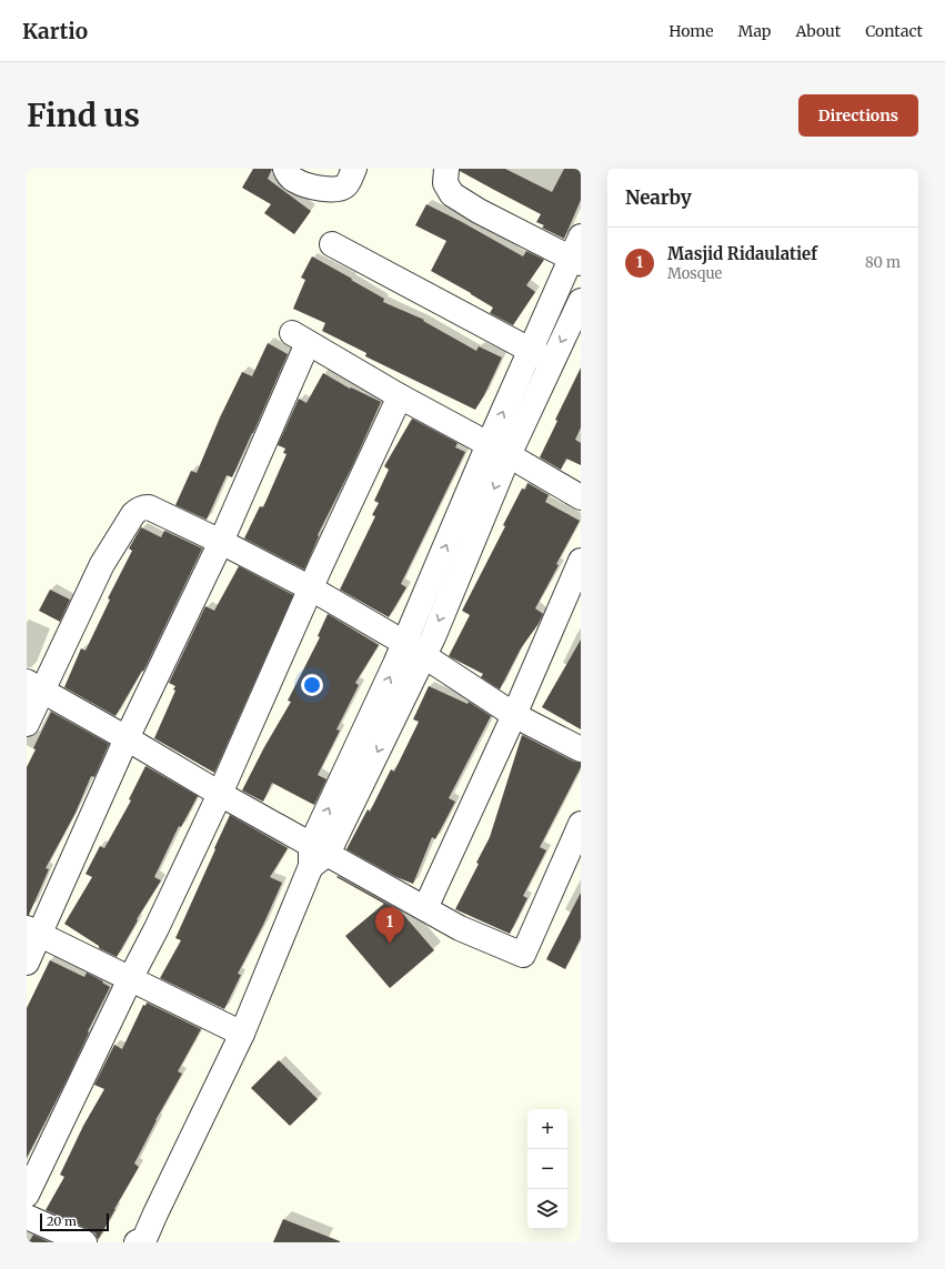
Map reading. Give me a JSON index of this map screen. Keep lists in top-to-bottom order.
{
  "scale_bar": "20 m",
  "page": {
    "header": "Kartio",
    "nav": [
      "Home",
      "Map",
      "About",
      "Contact"
    ],
    "buttons": "Directions",
    "title": "Find us",
    "heading": "Nearby",
    "list": [
      {
        "mark": "1",
        "name": "Masjid Ridaulatief",
        "note": "Mosque",
        "value": "80 m"
      }
    ],
    "pins": "1",
    "map_buttons": ["+", "−"],
    "scale": "20 m"
  }
}
